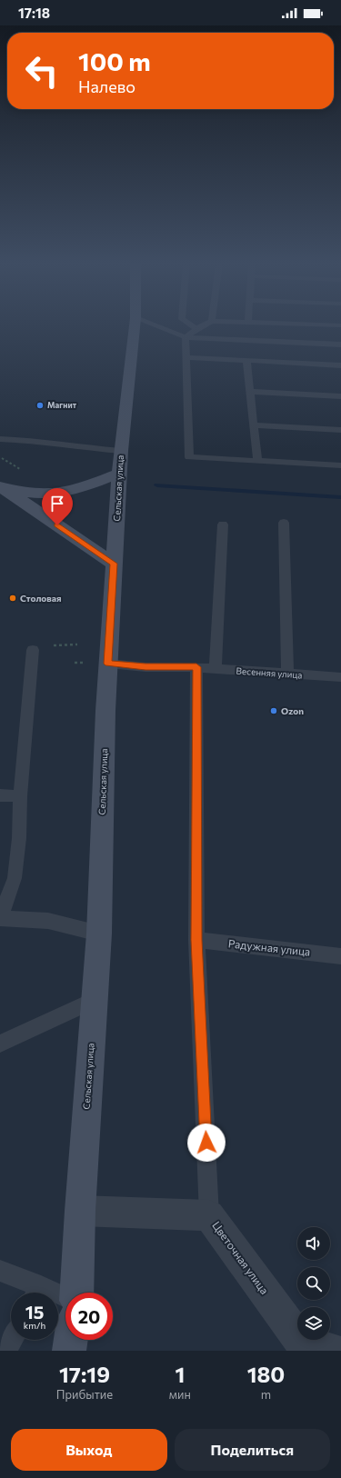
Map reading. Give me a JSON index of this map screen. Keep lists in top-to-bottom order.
{
  "streets": {
    "street": ["Сельская улица", "Цветочная улица"],
    "lane": ["Весенняя улица", "Радужная улица"]
  },
  "crossings": [
    ["Сельская улица", "Весенняя улица"],
    ["Сельская улица", "Цветочная улица"]
  ],
  "places": ["Магнит", "Столовая", "Ozon"],
  "page": {
    "status": "17:18",
    "turn": ["100 m", "Налево"],
    "speed": "15 km/h",
    "limit": "20",
    "eta": [
      "17:19",
      "Прибытие",
      "1",
      "мин",
      "180",
      "m"
    ],
    "buttons": ["Выход", "Поделиться"]
  }
}
